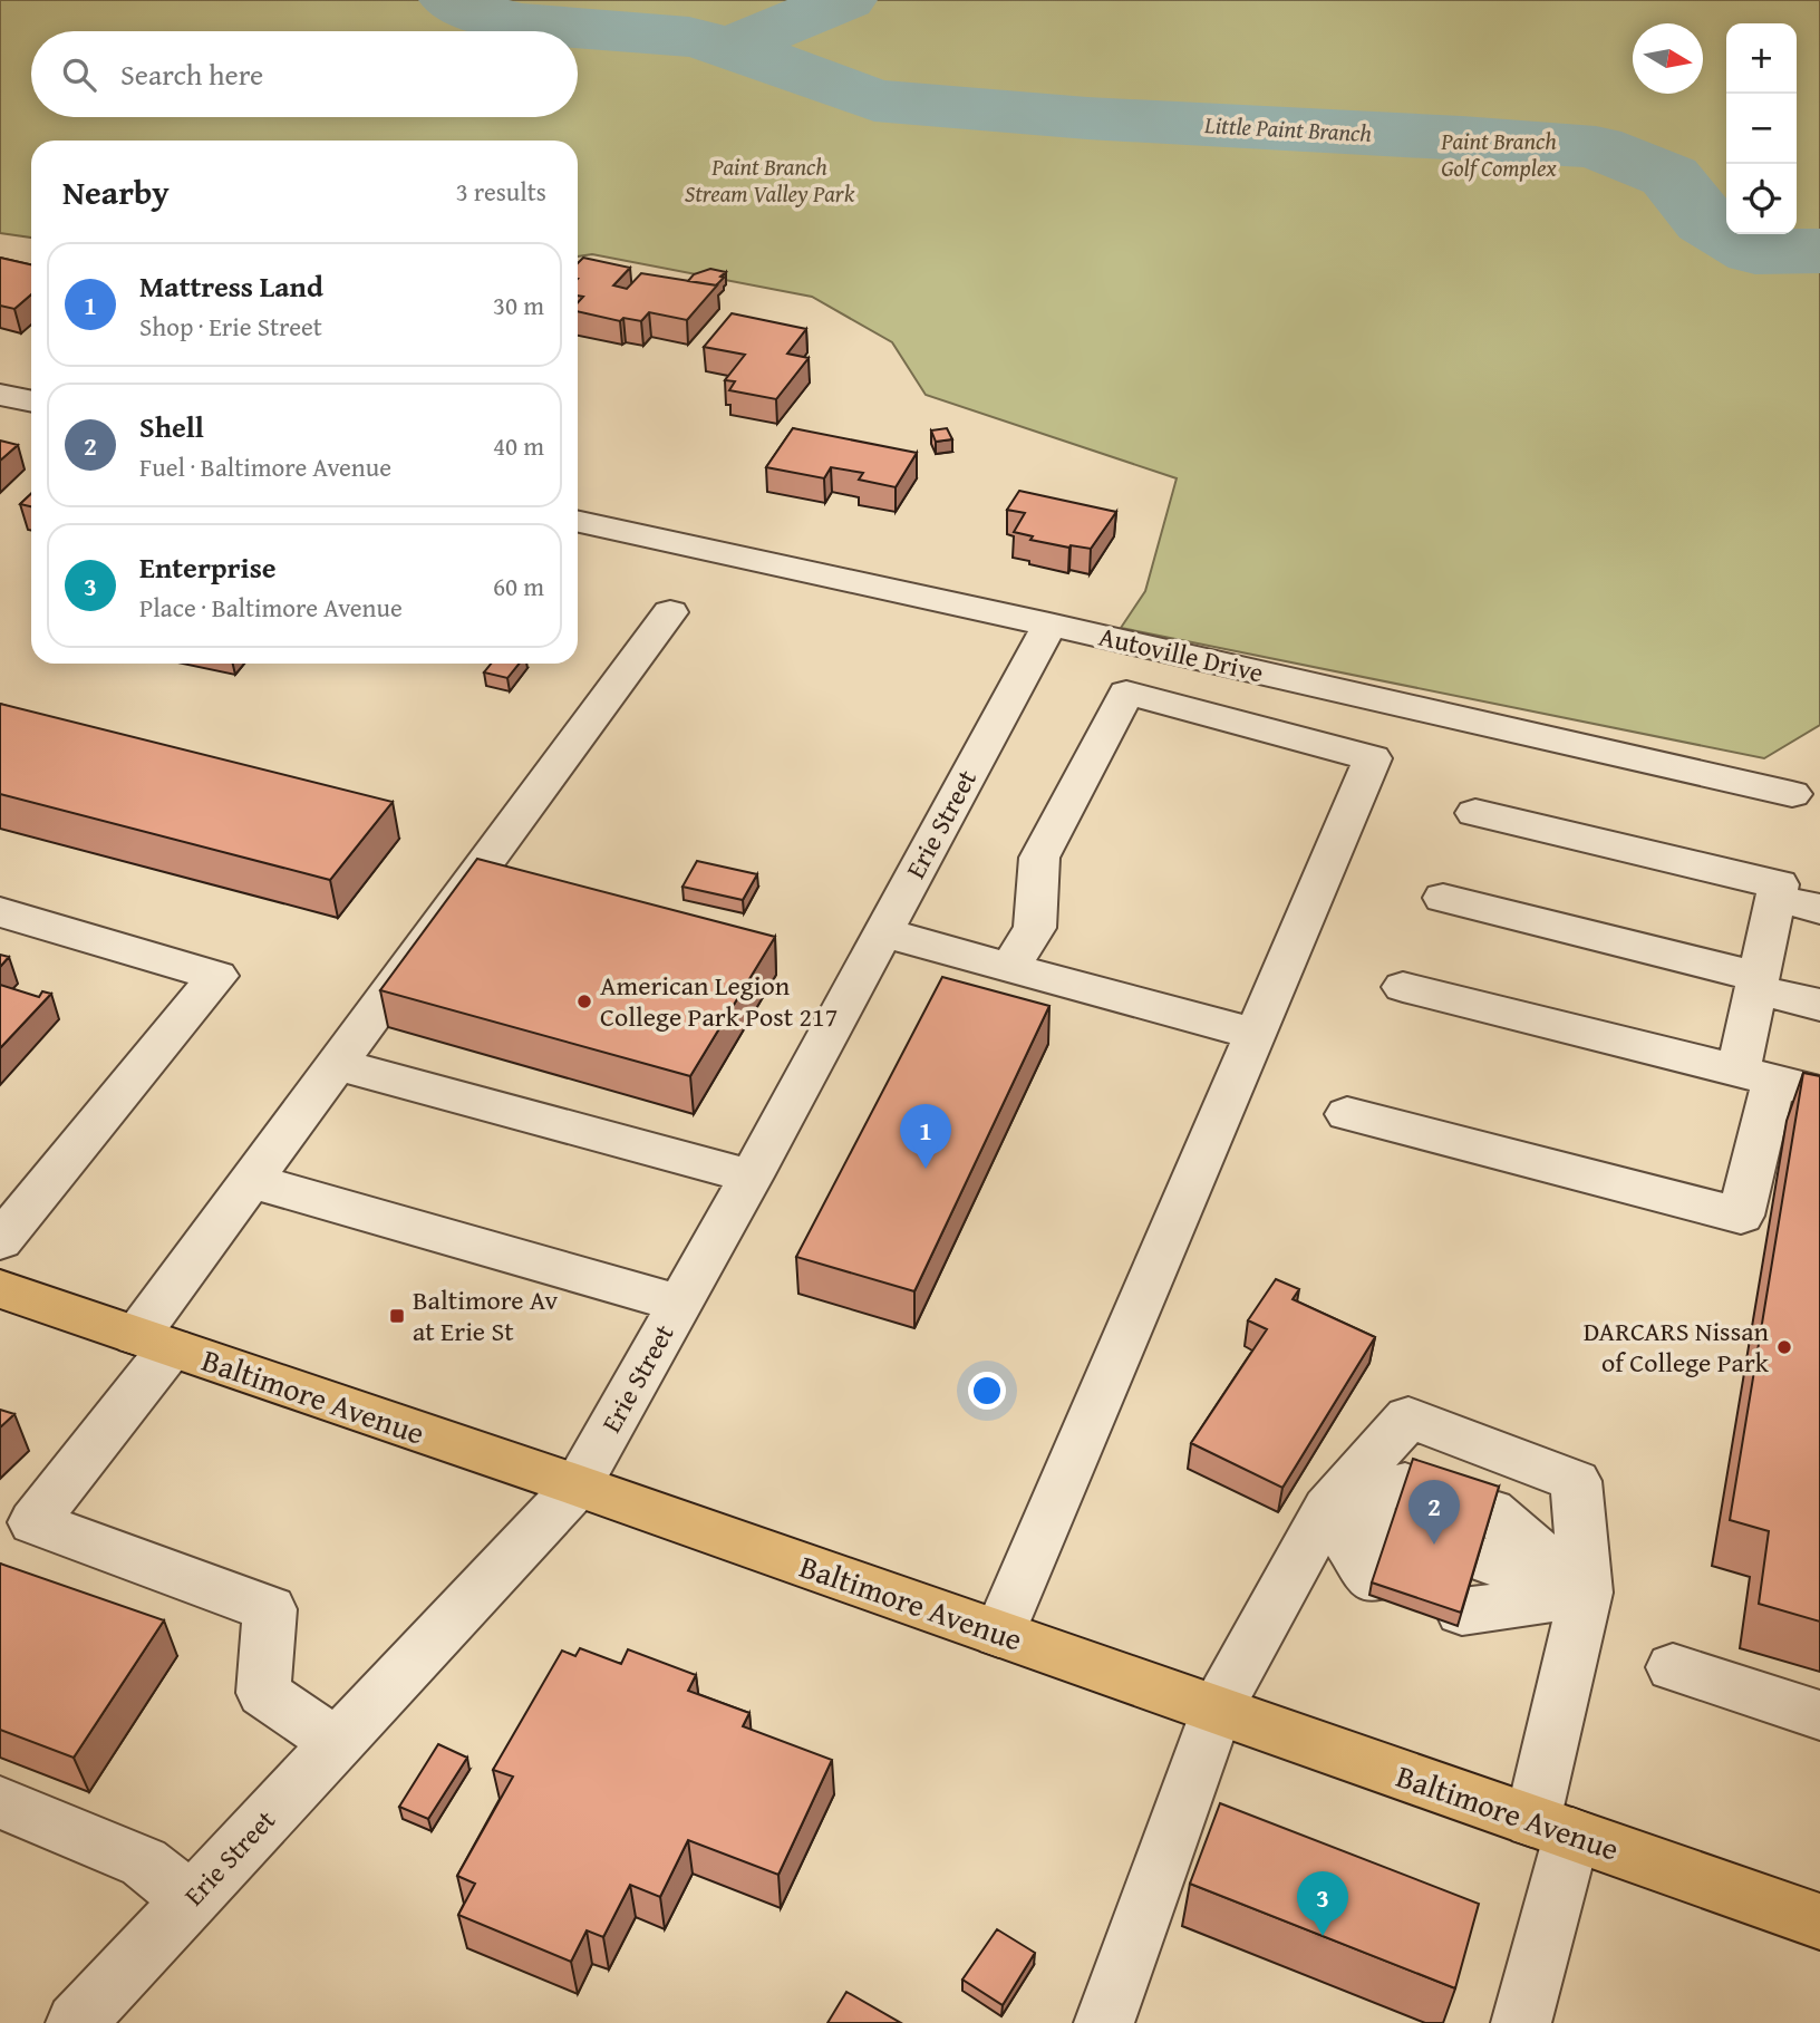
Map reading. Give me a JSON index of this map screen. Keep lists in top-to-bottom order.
{
  "streets": {
    "main road": ["Baltimore Avenue"],
    "street": ["Autoville Drive", "Erie Street"]
  },
  "crossings": [
    ["Autoville Drive", "Erie Street"],
    ["Erie Street", "Baltimore Avenue"]
  ],
  "water": ["Little Paint Branch"],
  "parks": ["Paint Branch Golf Complex", "Paint Branch Stream Valley Park"],
  "places": {
    "other": ["American Legion College Park Post 217", "DARCARS Nissan of College Park"],
    "transit": ["Baltimore Av at Erie St"]
  },
  "north": "right",
  "page": {
    "map_buttons": ["+", "−"],
    "search": "Search here",
    "heading": ["Nearby", "3 results"],
    "list": [
      {
        "mark": "1",
        "name": "Mattress Land",
        "note": "Shop · Erie Street",
        "value": "30 m"
      },
      {
        "mark": "2",
        "name": "Shell",
        "note": "Fuel · Baltimore Avenue",
        "value": "40 m"
      },
      {
        "mark": "3",
        "name": "Enterprise",
        "note": "Place · Baltimore Avenue",
        "value": "60 m"
      }
    ],
    "pins": ["1", "2", "3"]
  }
}
